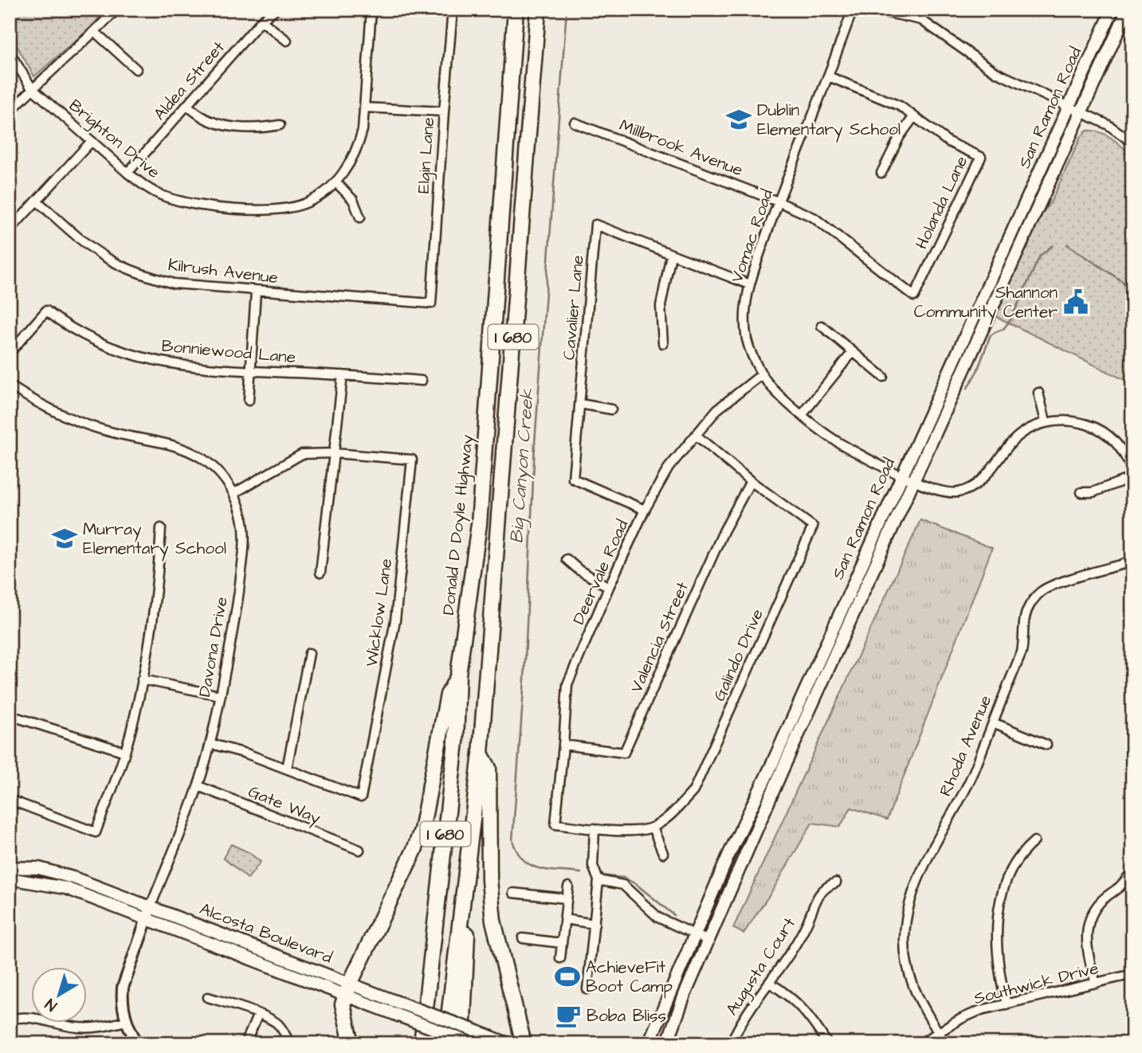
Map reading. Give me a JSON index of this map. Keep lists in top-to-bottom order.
{
  "streets": {
    "highway": ["I 680", "Donald D Doyle Highway"],
    "main road": ["San Ramon Road", "Alcosta Boulevard"],
    "street": [
      "Aldea Street",
      "Brighton Drive",
      "Millbrook Avenue",
      "Elgin Lane",
      "Holanda Lane",
      "Vomac Road",
      "Kilrush Avenue",
      "Cavalier Lane",
      "Bonniewood Lane",
      "Deervale Road",
      "Wicklow Lane",
      "Valencia Street",
      "Davona Drive",
      "Galindo Drive",
      "Rhoda Avenue",
      "Gate Way",
      "Augusta Court",
      "Southwick Drive"
    ]
  },
  "crossings": [
    ["Aldea Street", "Brighton Drive"],
    ["San Ramon Road", "Vomac Road"],
    ["Millbrook Avenue", "Holanda Lane"],
    ["Millbrook Avenue", "Vomac Road"],
    ["Elgin Lane", "Kilrush Avenue"],
    ["Holanda Lane", "Vomac Road"],
    ["Vomac Road", "Cavalier Lane"],
    ["Vomac Road", "Deervale Road"],
    ["Cavalier Lane", "Deervale Road"],
    ["Deervale Road", "Valencia Street"],
    ["Deervale Road", "Galindo Drive"],
    ["Wicklow Lane", "Davona Drive"],
    ["Valencia Street", "Galindo Drive"],
    ["Davona Drive", "Gate Way"],
    ["Davona Drive", "Alcosta Boulevard"],
    ["Rhoda Avenue", "Southwick Drive"]
  ],
  "water": ["Big Canyon Creek"],
  "places": {
    "school or university": ["Dublin Elementary School", "Murray Elementary School"],
    "public building": ["Shannon Community Center"],
    "sports": ["AchieveFit Boot Camp"],
    "cafe": ["Boba Bliss"]
  },
  "north": "bottom left"
}
